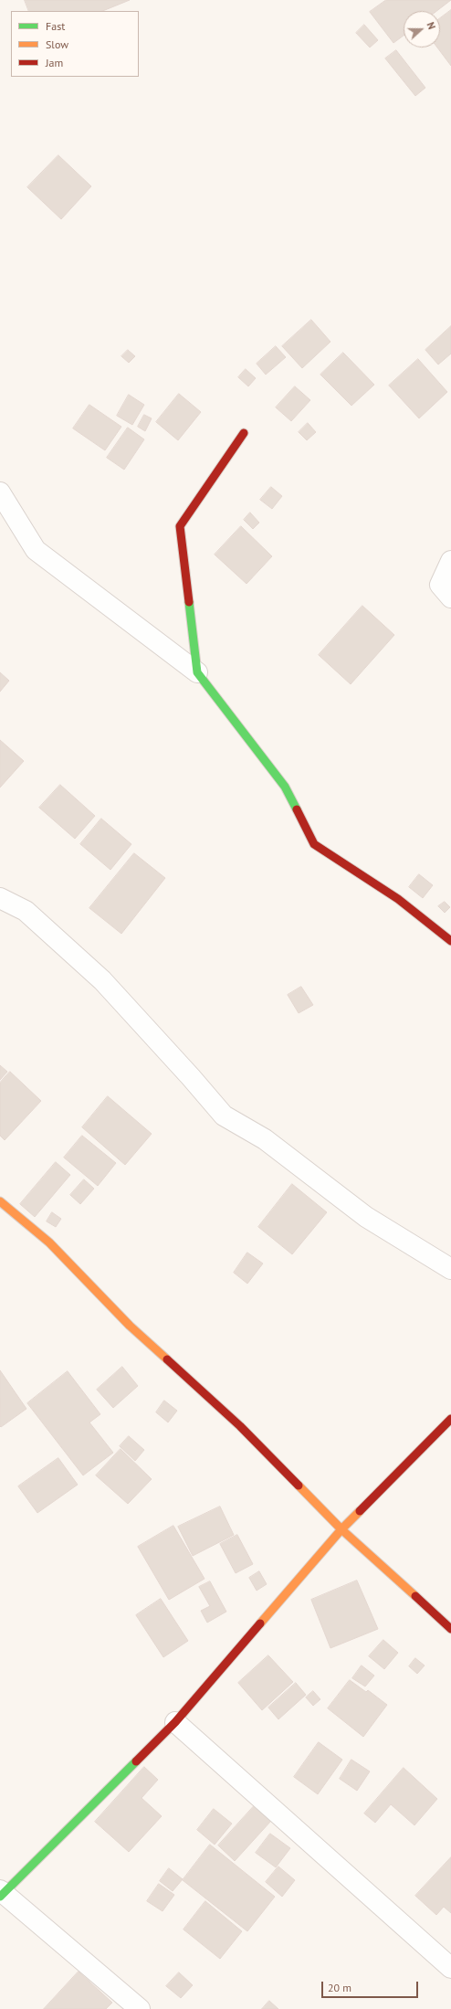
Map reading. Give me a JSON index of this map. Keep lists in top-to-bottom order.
{
  "legend": ["Fast", "Slow", "Jam"],
  "scale_bar": "20 m",
  "north": "right"
}
